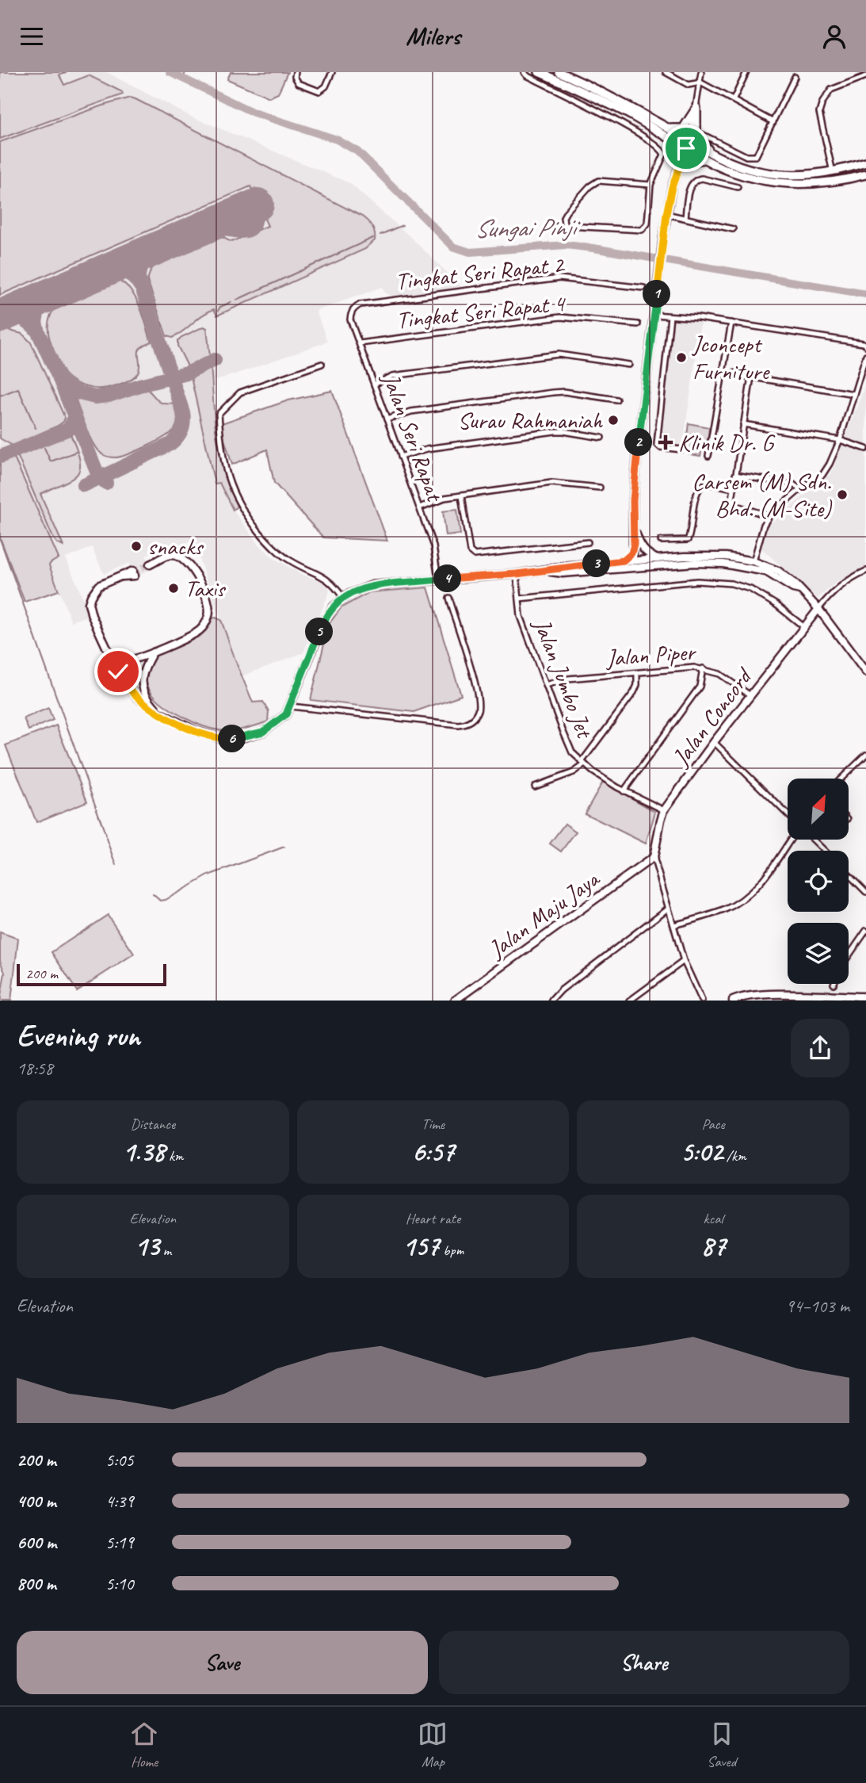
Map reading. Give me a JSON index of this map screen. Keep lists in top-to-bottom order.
{
  "streets": {
    "street": [
      "Tingkat Seri Rapat 2",
      "Tingkat Seri Rapat 4",
      "Jalan Seri Rapat",
      "Jalan Piper",
      "Jalan Jumbo Jet",
      "Jalan Concord",
      "Jalan Maju Jaya"
    ]
  },
  "crossings": [
    ["Tingkat Seri Rapat 2", "Jalan Seri Rapat"],
    ["Tingkat Seri Rapat 4", "Jalan Seri Rapat"],
    ["Jalan Piper", "Jalan Jumbo Jet"],
    ["Jalan Piper", "Jalan Concord"],
    ["Jalan Jumbo Jet", "Jalan Concord"],
    ["Jalan Concord", "Jalan Maju Jaya"]
  ],
  "water": ["Sungai Pinji"],
  "places": {
    "other": [
      "Jconcept Furniture",
      "Surau Rahmaniah",
      "Carsem (M) Sdn. Bhd. (M-Site)",
      "snacks",
      "Taxis"
    ],
    "health": ["Klinik Dr. G"]
  },
  "scale_bar": "200 m",
  "north": "top right",
  "page": {
    "header": "Milers",
    "pins": [
      "1",
      "2",
      "3",
      "4",
      "5",
      "6"
    ],
    "scale": "200 m",
    "heading": ["Evening run", "18:58"],
    "stats": [
      ["Distance", "1.38 km"],
      ["Time", "6:57"],
      ["Pace", "5:02 /km"],
      ["Elevation", "13 m"],
      ["Heart rate", "157 bpm"],
      ["kcal", "87"]
    ],
    "chart": ["Elevation", "94–103 m"],
    "list": [
      {
        "name": "200 m",
        "note": "5:05"
      },
      {
        "name": "400 m",
        "note": "4:39"
      },
      {
        "name": "600 m",
        "note": "5:19"
      },
      {
        "name": "800 m",
        "note": "5:10"
      }
    ],
    "buttons": ["Save", "Share"],
    "tabs": ["Home", "Map", "Saved"]
  }
}
